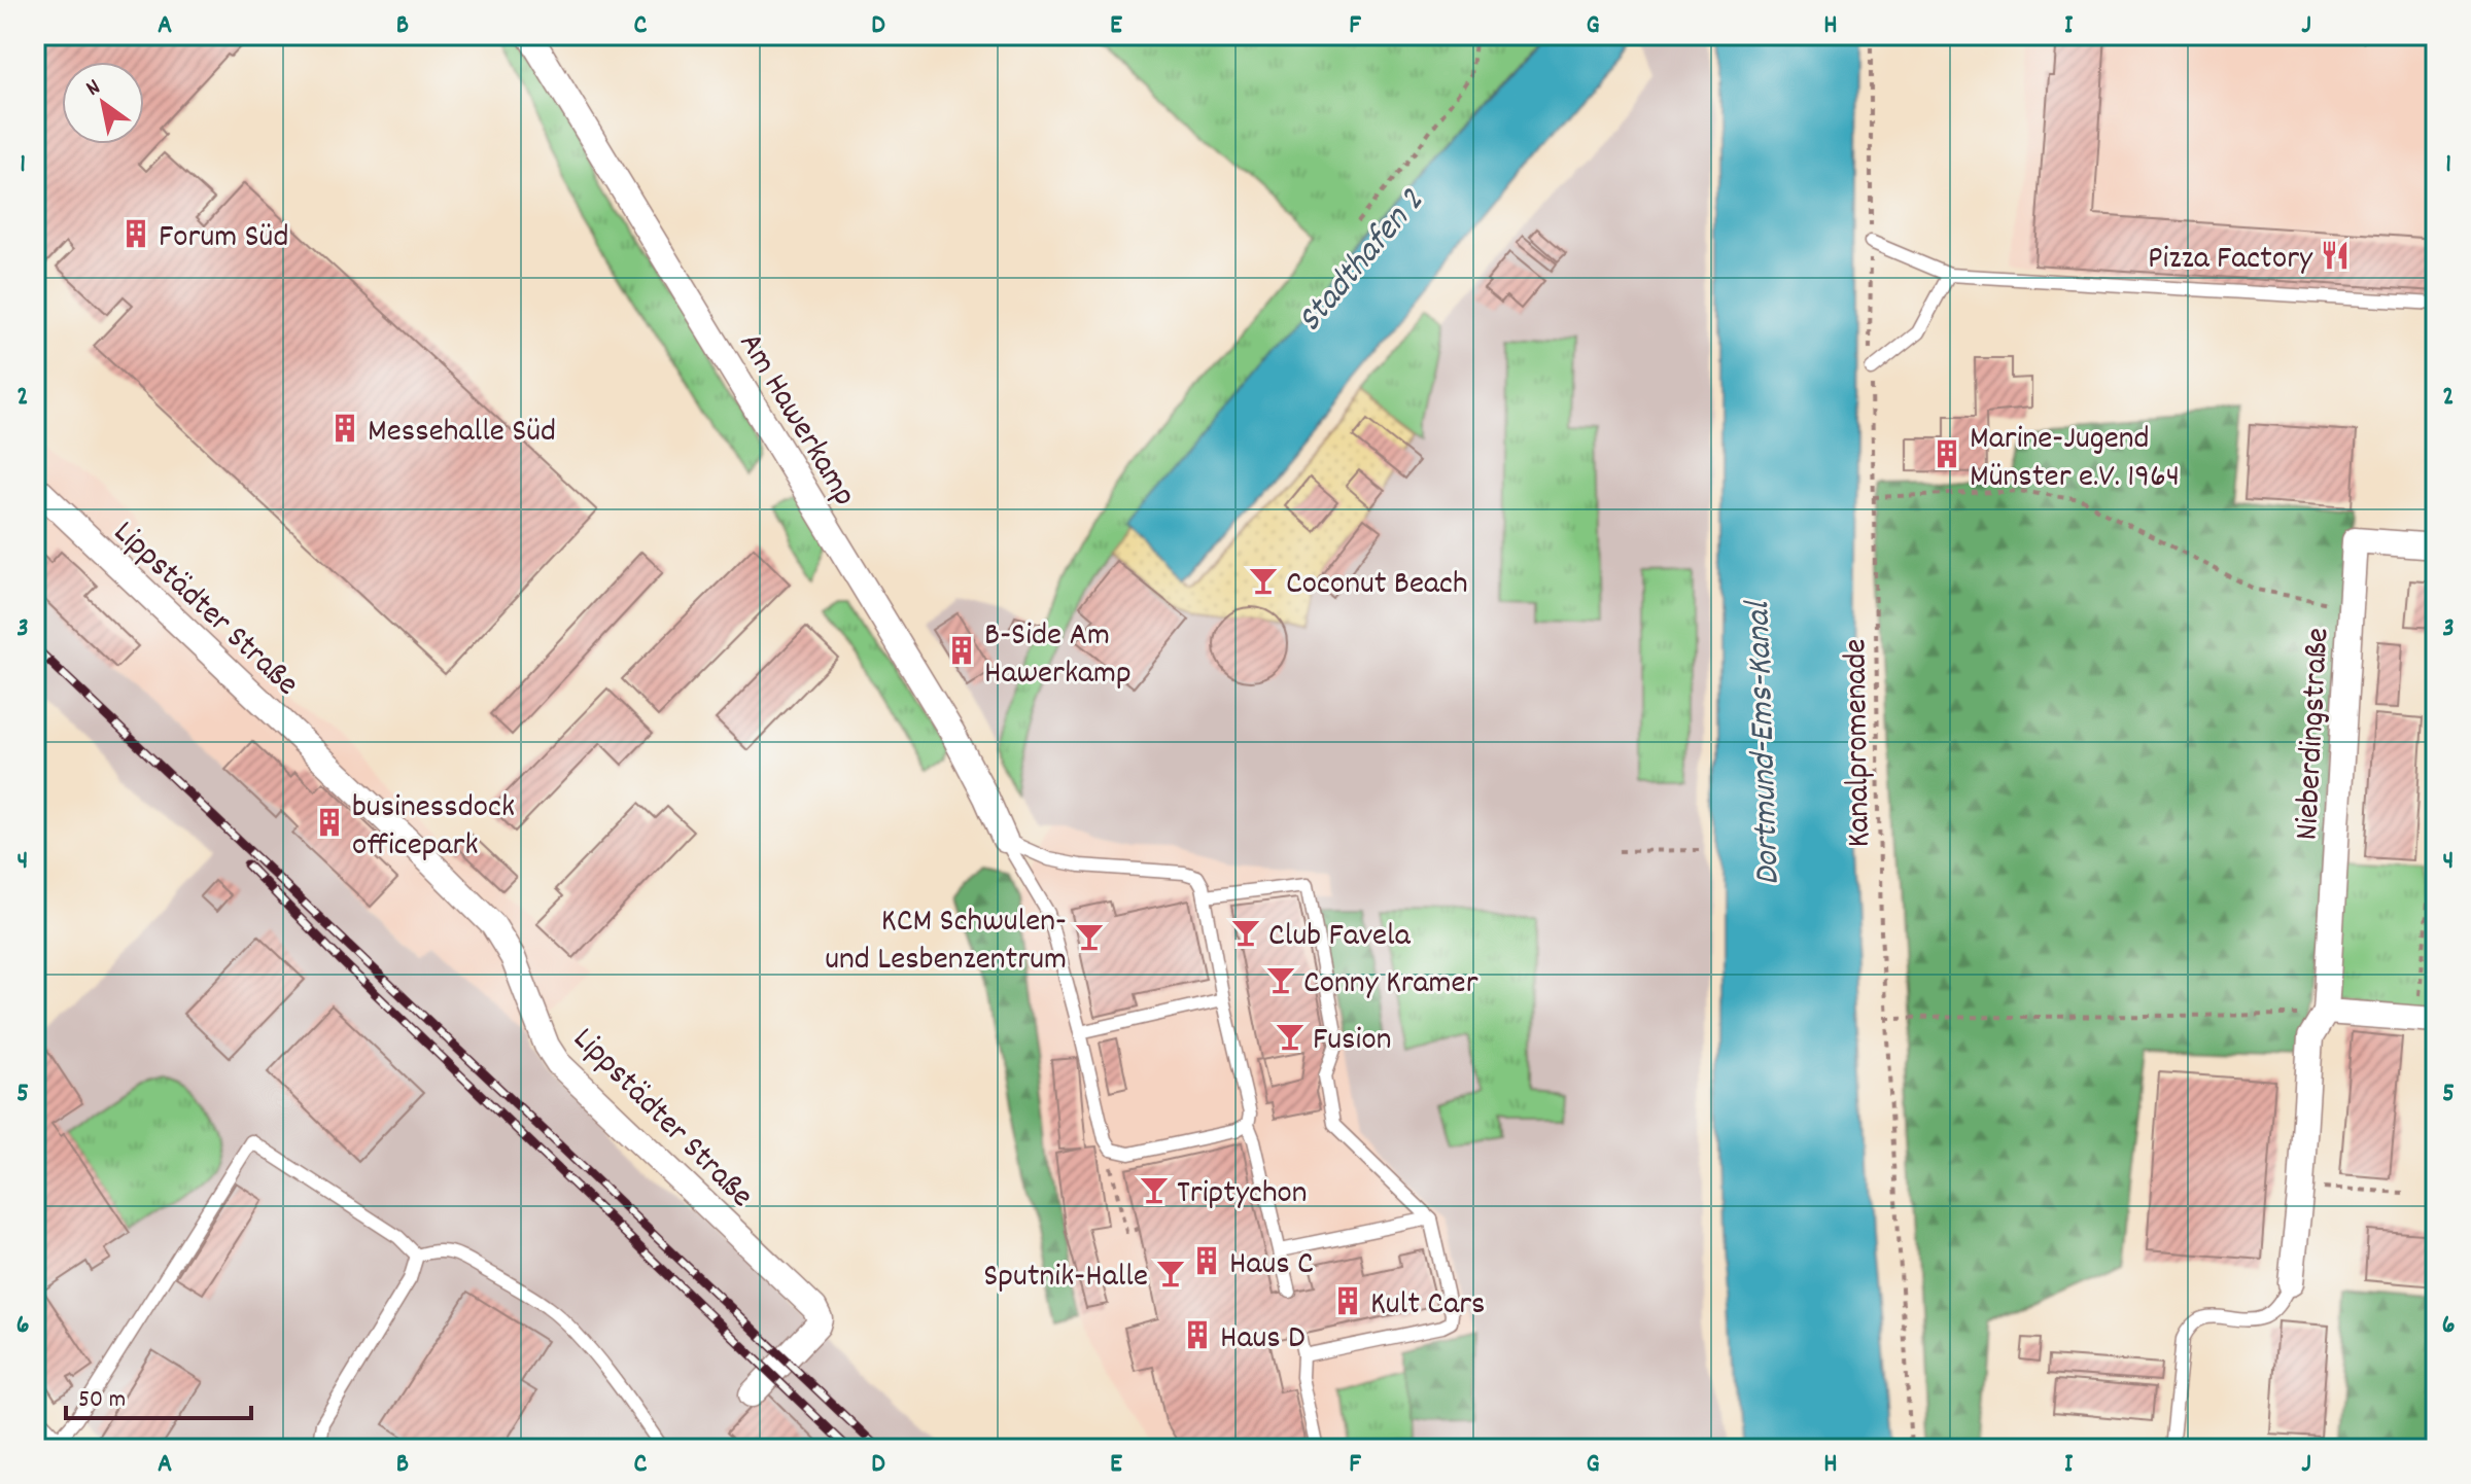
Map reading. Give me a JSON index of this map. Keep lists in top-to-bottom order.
{
  "streets": {
    "street": ["Am Hawerkamp", "Lippstädter Straße", "Nieberdingstraße"],
    "path": ["Kanalpromenade"]
  },
  "water": ["Stadthafen 2", "Dortmund-Ems-Kanal"],
  "places": {
    "building": [
      "Forum Süd",
      "Messehalle Süd",
      "Marine-Jugend Münster e.V. 1964",
      "B-Side Am Hawerkamp",
      "businessdock officepark",
      "Haus C",
      "Kult Cars",
      "Haus D"
    ],
    "restaurant": ["Pizza Factory"],
    "bar": [
      "Coconut Beach",
      "Club Favela",
      "KCM Schwulen- und Lesbenzentrum",
      "Conny Kramer",
      "Fusion",
      "Triptychon",
      "Sputnik-Halle"
    ]
  },
  "scale_bar": "50 m",
  "north": "top left",
  "grid": {
    "columns": [
      "A",
      "B",
      "C",
      "D",
      "E",
      "F",
      "G",
      "H",
      "I",
      "J"
    ],
    "rows": [
      "1",
      "2",
      "3",
      "4",
      "5",
      "6"
    ]
  }
}
